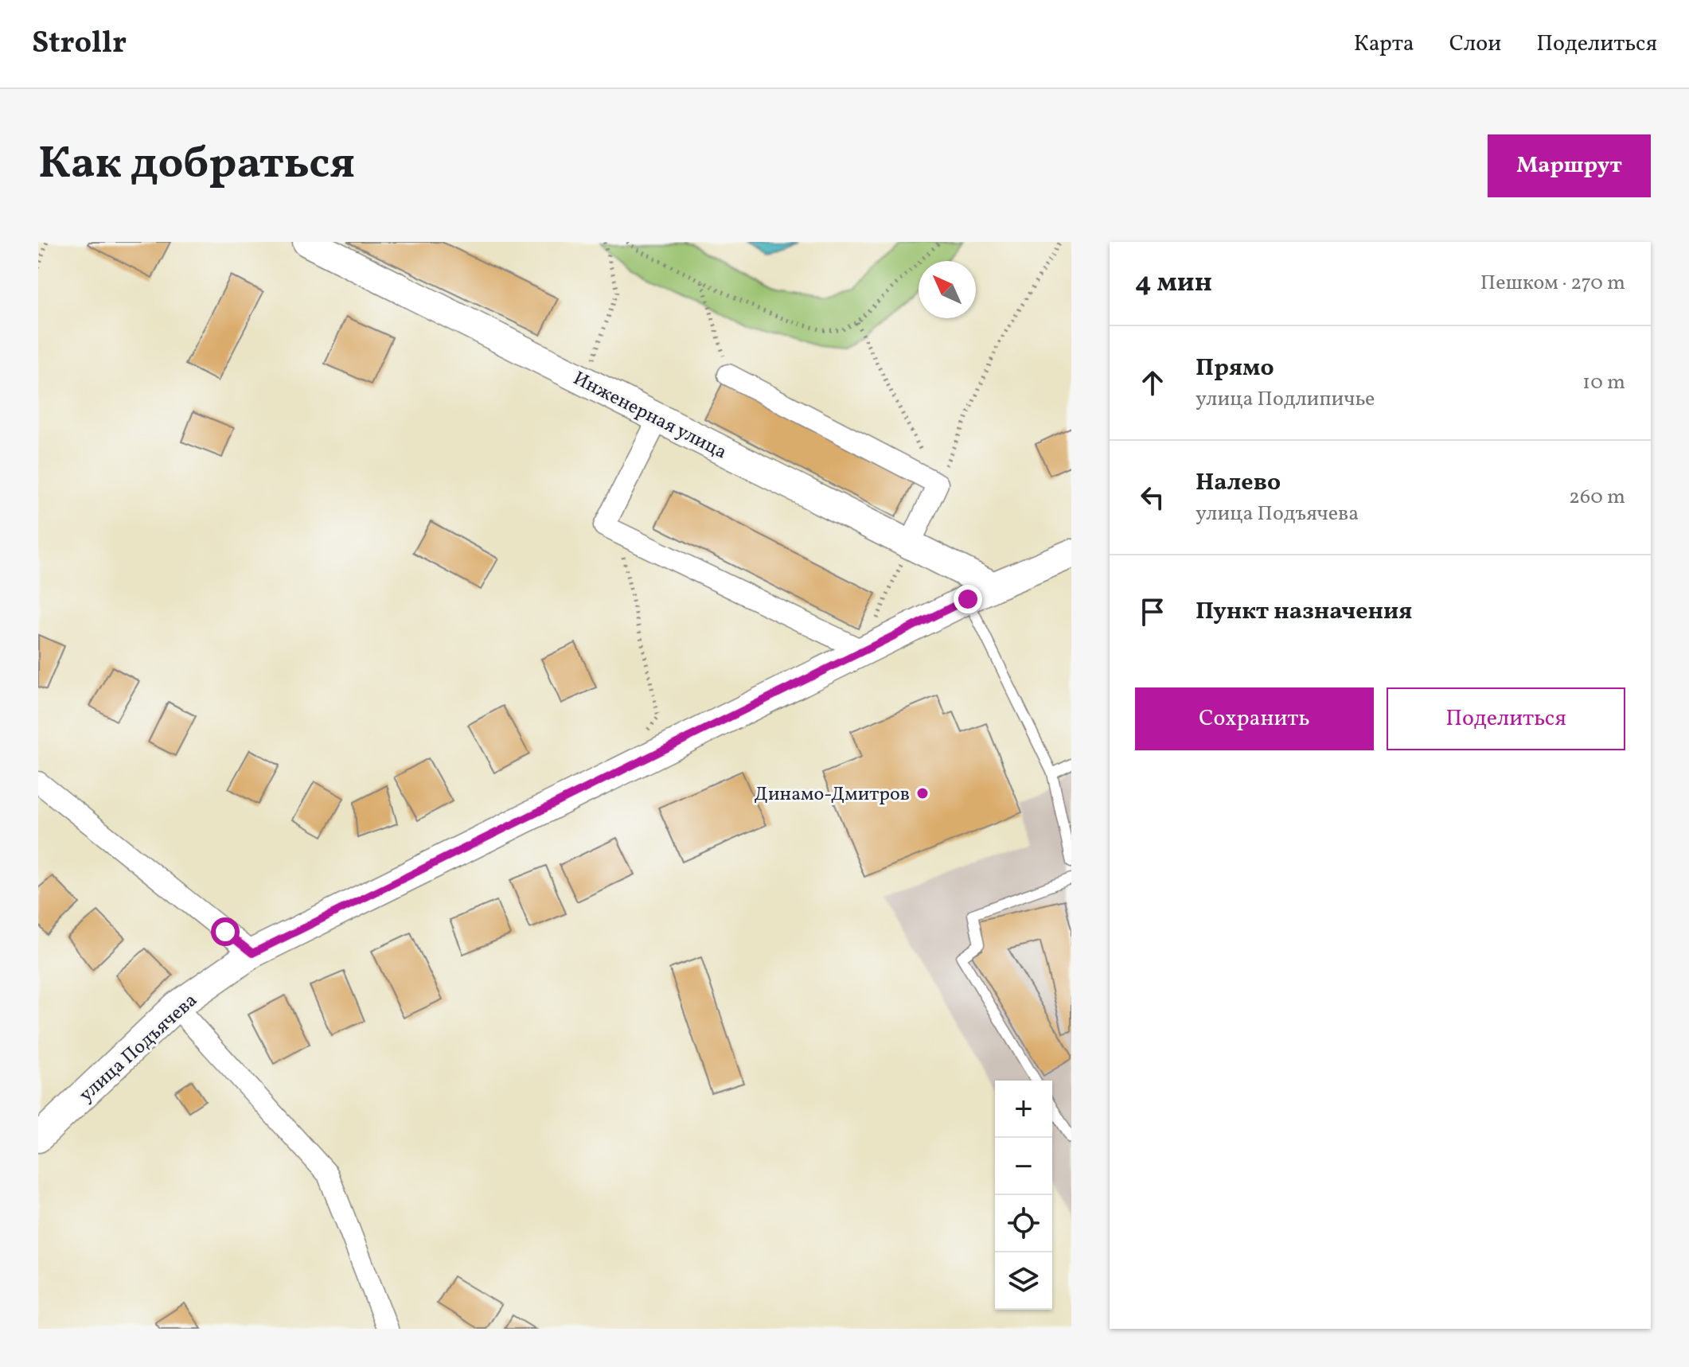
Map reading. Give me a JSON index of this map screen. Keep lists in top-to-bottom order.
{
  "streets": {
    "main road": ["Инженерная улица", "улица Подъячева"]
  },
  "crossings": [
    ["Инженерная улица", "улица Подъячева"]
  ],
  "places": ["Динамо-Дмитров"],
  "north": "top left",
  "page": {
    "header": "Strollr",
    "nav": ["Карта", "Слои", "Поделиться"],
    "title": "Как добраться",
    "buttons": [
      "Маршрут",
      ["Сохранить", "Поделиться"]
    ],
    "heading": ["4 мин", "Пешком · 270 m"],
    "list": [
      ["Прямо", "улица Подлипичье", "10 m"],
      ["Налево", "улица Подъячева", "260 m"],
      "Пункт назначения"
    ],
    "map_buttons": ["+", "−"]
  }
}
